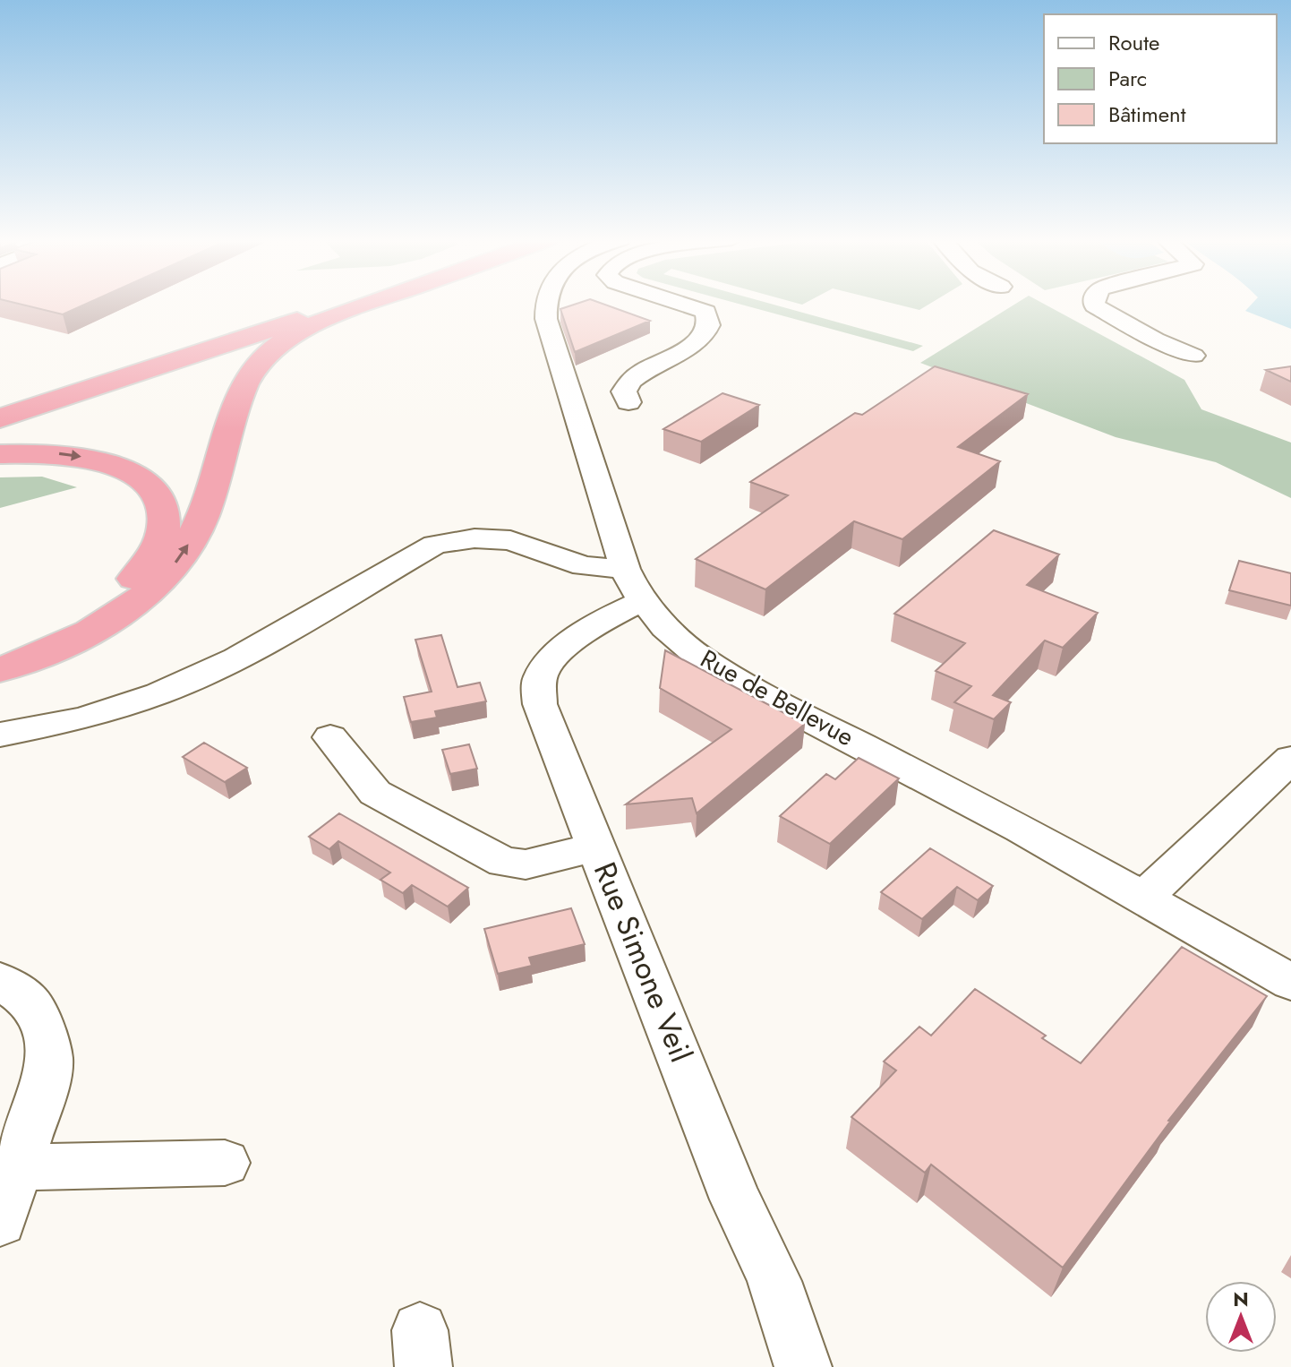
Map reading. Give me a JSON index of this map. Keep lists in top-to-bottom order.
{
  "streets": {
    "street": ["Rue de Bellevue", "Rue Simone Veil"]
  },
  "crossings": [
    ["Rue de Bellevue", "Rue Simone Veil"]
  ],
  "legend": ["Route", "Parc", "Bâtiment"],
  "north": "top"
}
